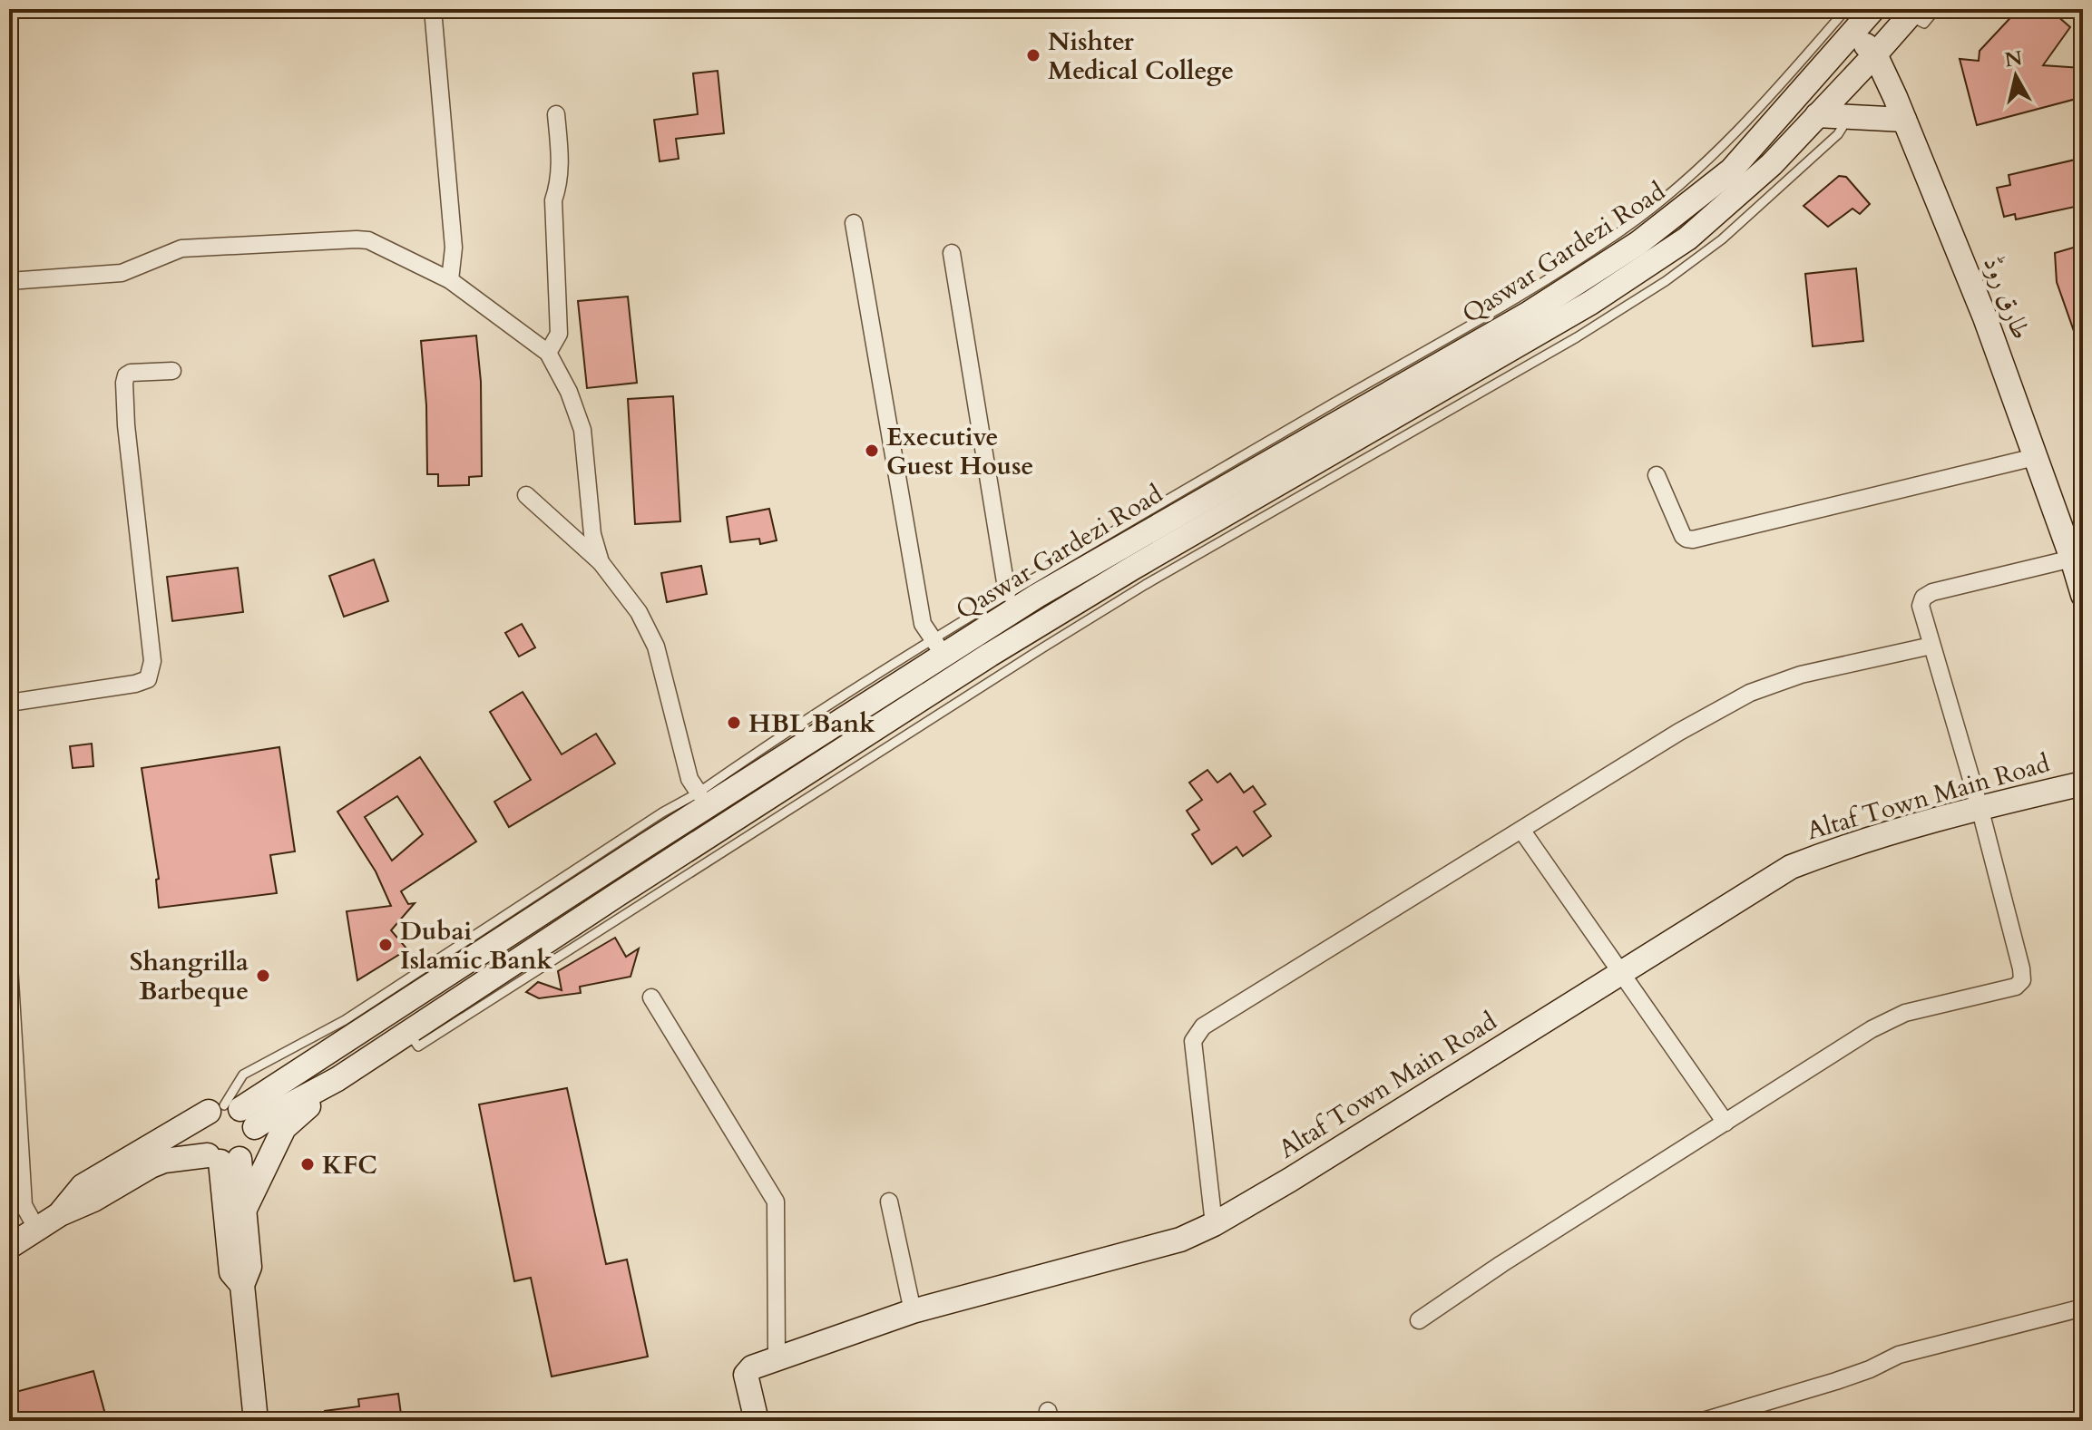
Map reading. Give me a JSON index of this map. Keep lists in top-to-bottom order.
{
  "streets": {
    "main road": ["Qaswar Gardezi Road", "طارق روڈ", "Altaf Town Main Road"]
  },
  "crossings": [
    ["Qaswar Gardezi Road", "طارق روڈ"]
  ],
  "places": [
    "Nishter Medical College",
    "Executive Guest House",
    "HBL Bank",
    "Dubai Islamic Bank",
    "Shangrilla Barbeque",
    "KFC"
  ],
  "north": "top"
}
